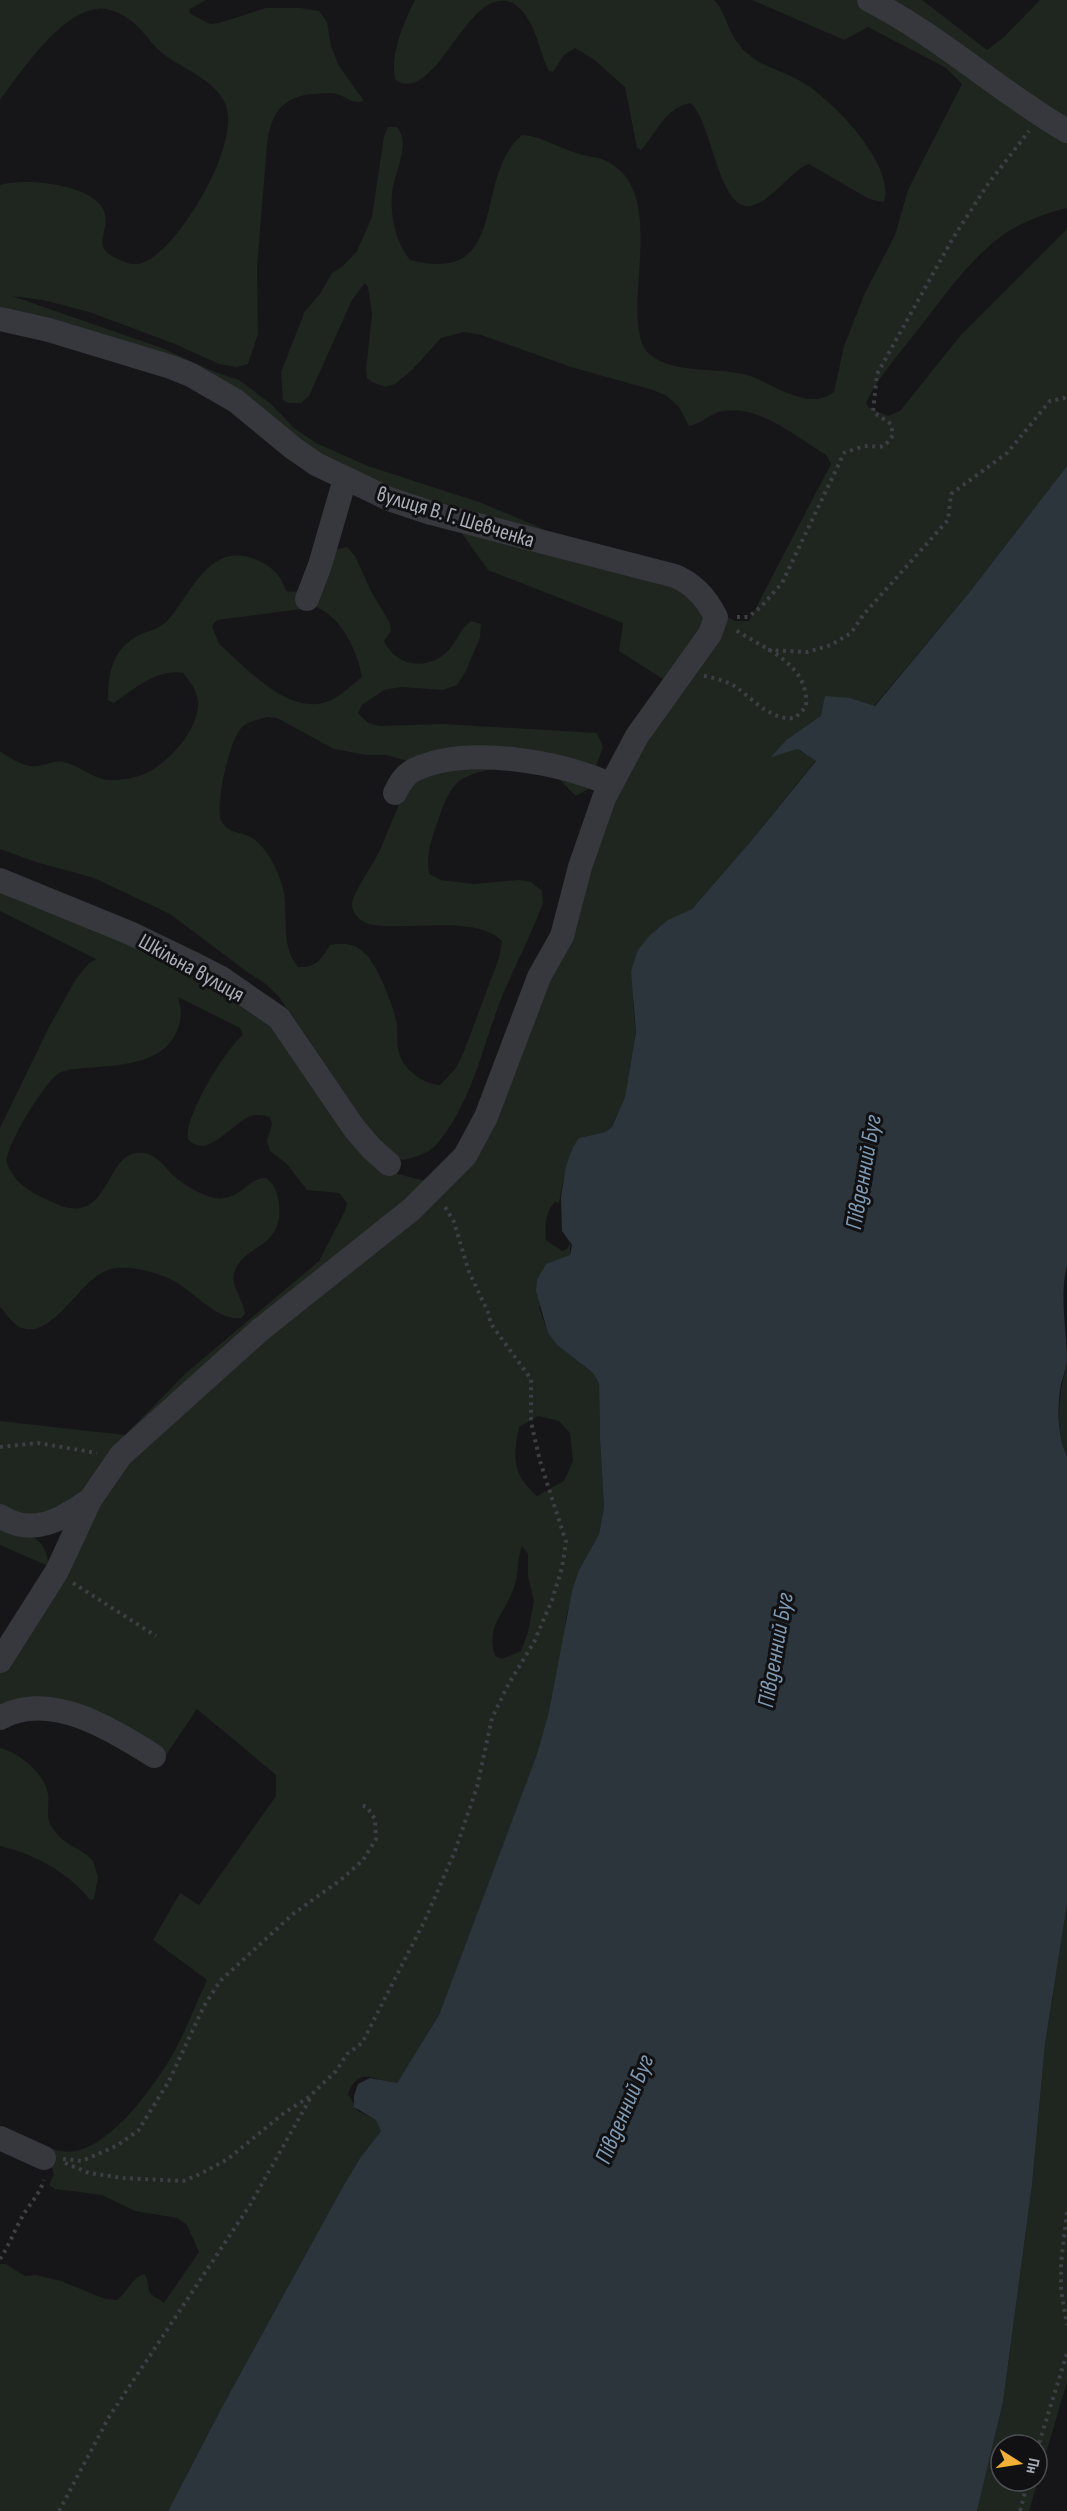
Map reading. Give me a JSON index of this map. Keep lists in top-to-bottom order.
{
  "streets": {
    "street": ["вулиця В. Г. Шевченка", "Шкільна вулиця"]
  },
  "water": ["Південний Буг"],
  "north": "right"
}
